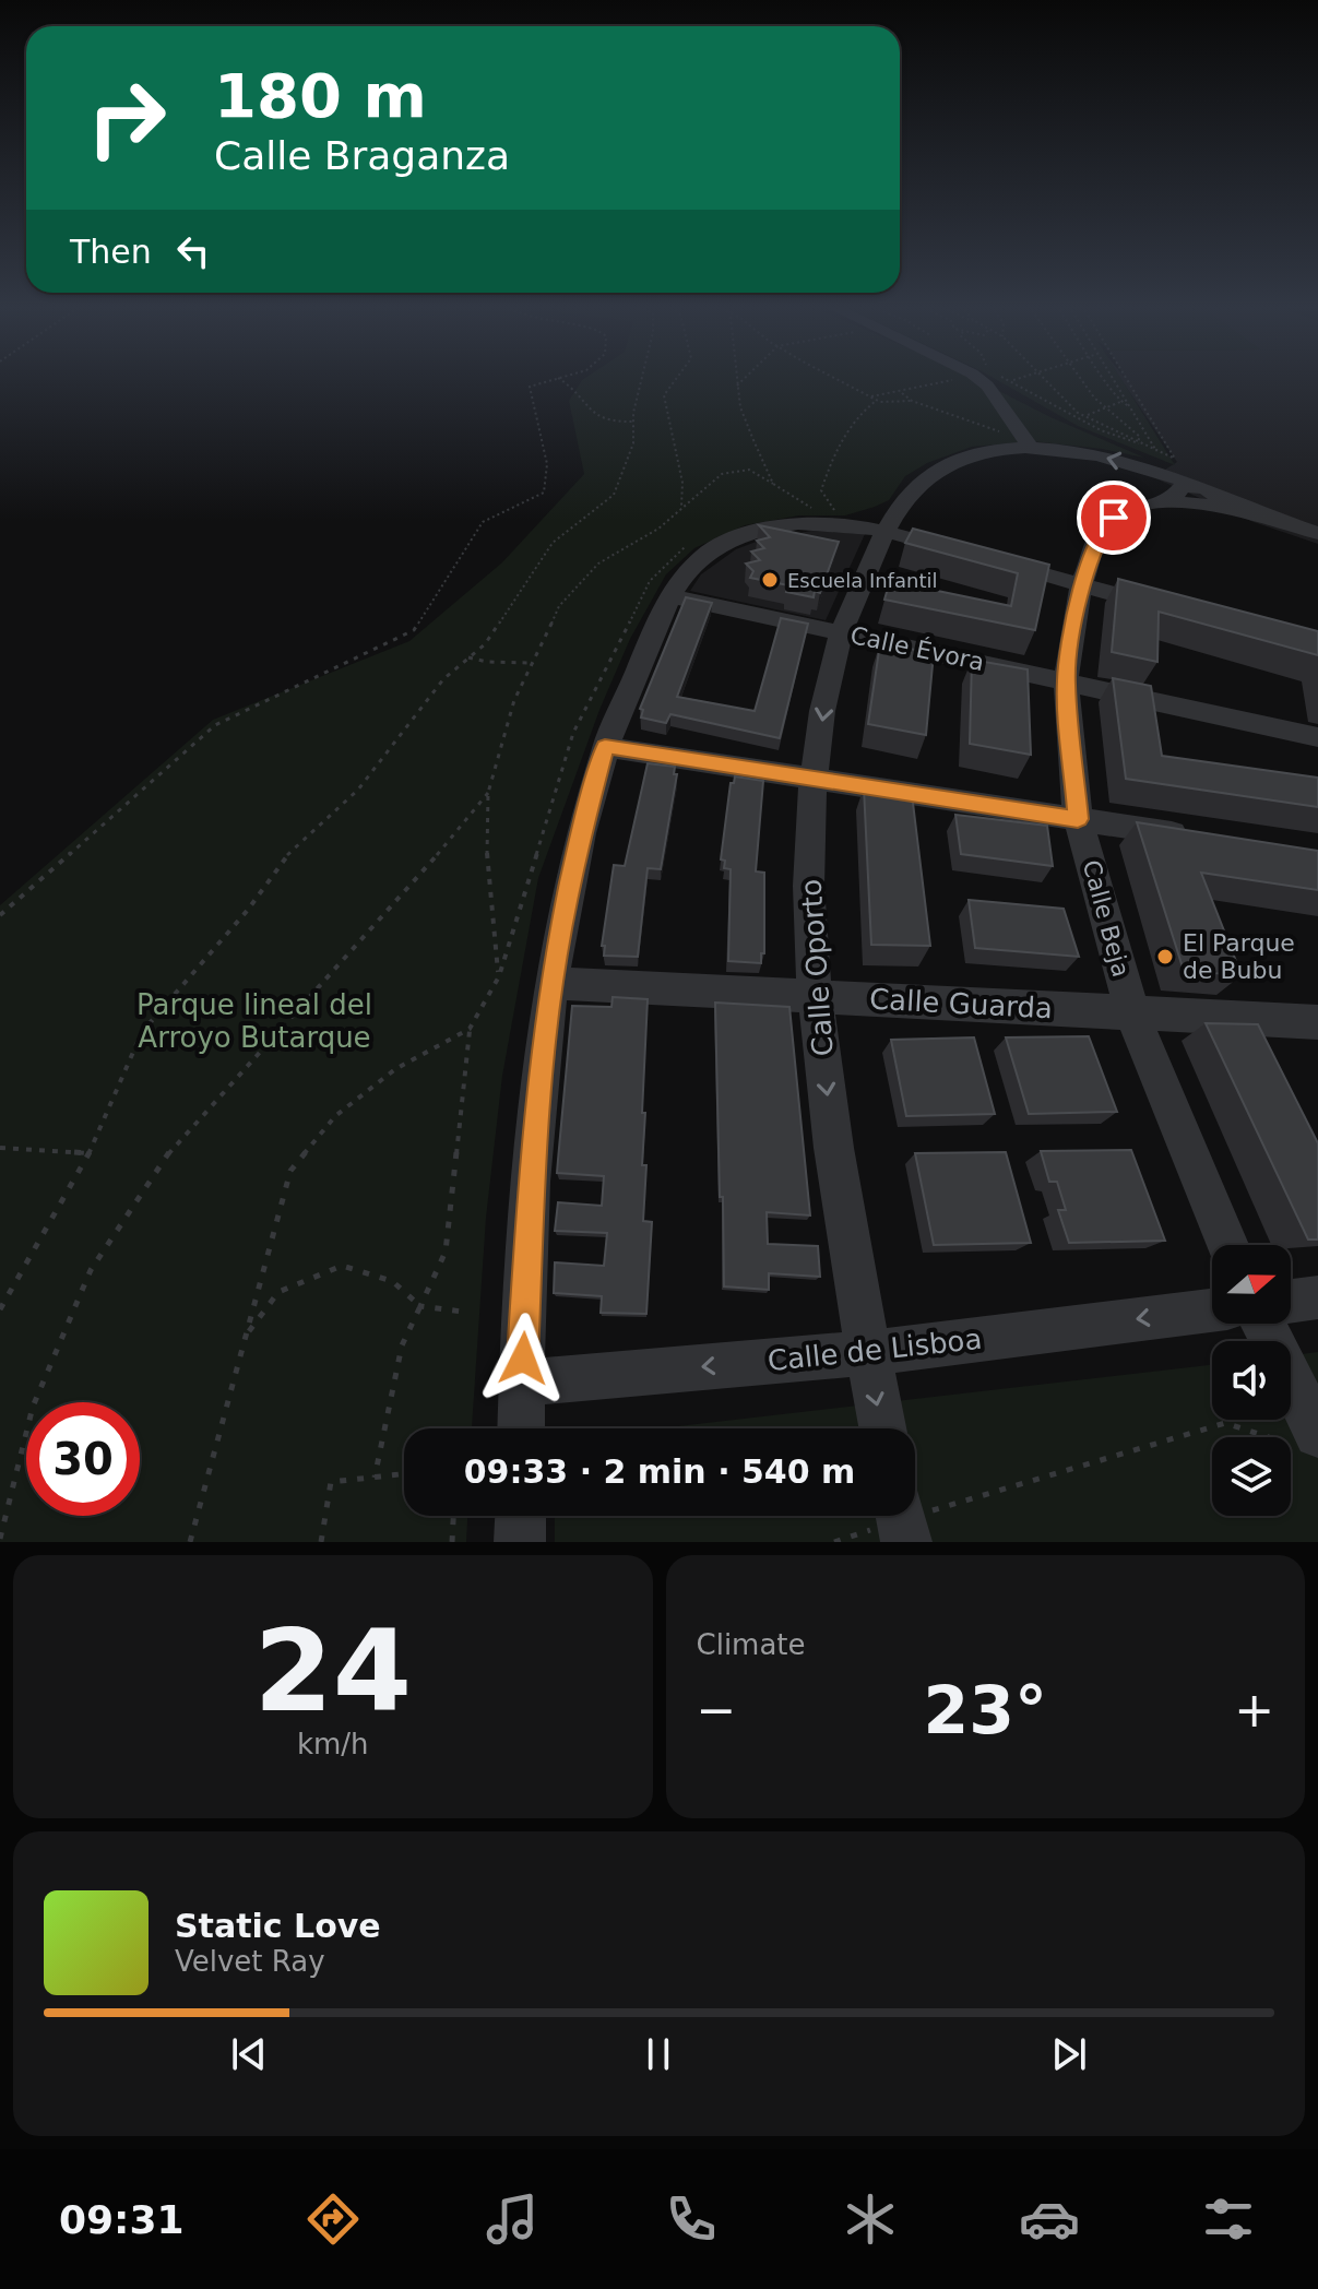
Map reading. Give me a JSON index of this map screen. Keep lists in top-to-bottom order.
{
  "streets": {
    "street": [
      "Calle Évora",
      "Calle Beja",
      "Calle Oporto",
      "Calle Guarda",
      "Calle de Lisboa"
    ]
  },
  "crossings": [
    ["Calle Évora", "Calle Beja"],
    ["Calle Évora", "Calle Oporto"],
    ["Calle Beja", "Calle Oporto"],
    ["Calle Beja", "Calle Guarda"],
    ["Calle Oporto", "Calle Guarda"],
    ["Calle Oporto", "Calle de Lisboa"]
  ],
  "one_way": ["Calle de Lisboa"],
  "parks": ["Parque lineal del Arroyo Butarque"],
  "places": ["Escuela Infantil", "El Parque de Bubu"],
  "north": "right",
  "page": {
    "turn": ["180 m", "Calle Braganza"],
    "then": "Then",
    "limit": "30",
    "trip": "09:33 · 2 min · 540 m",
    "tile": [
      ["24", "km/h"],
      "Climate"
    ],
    "heat": ["−", "23°", "+"],
    "song": ["Static Love", "Velvet Ray"],
    "tabs": "09:31"
  }
}
